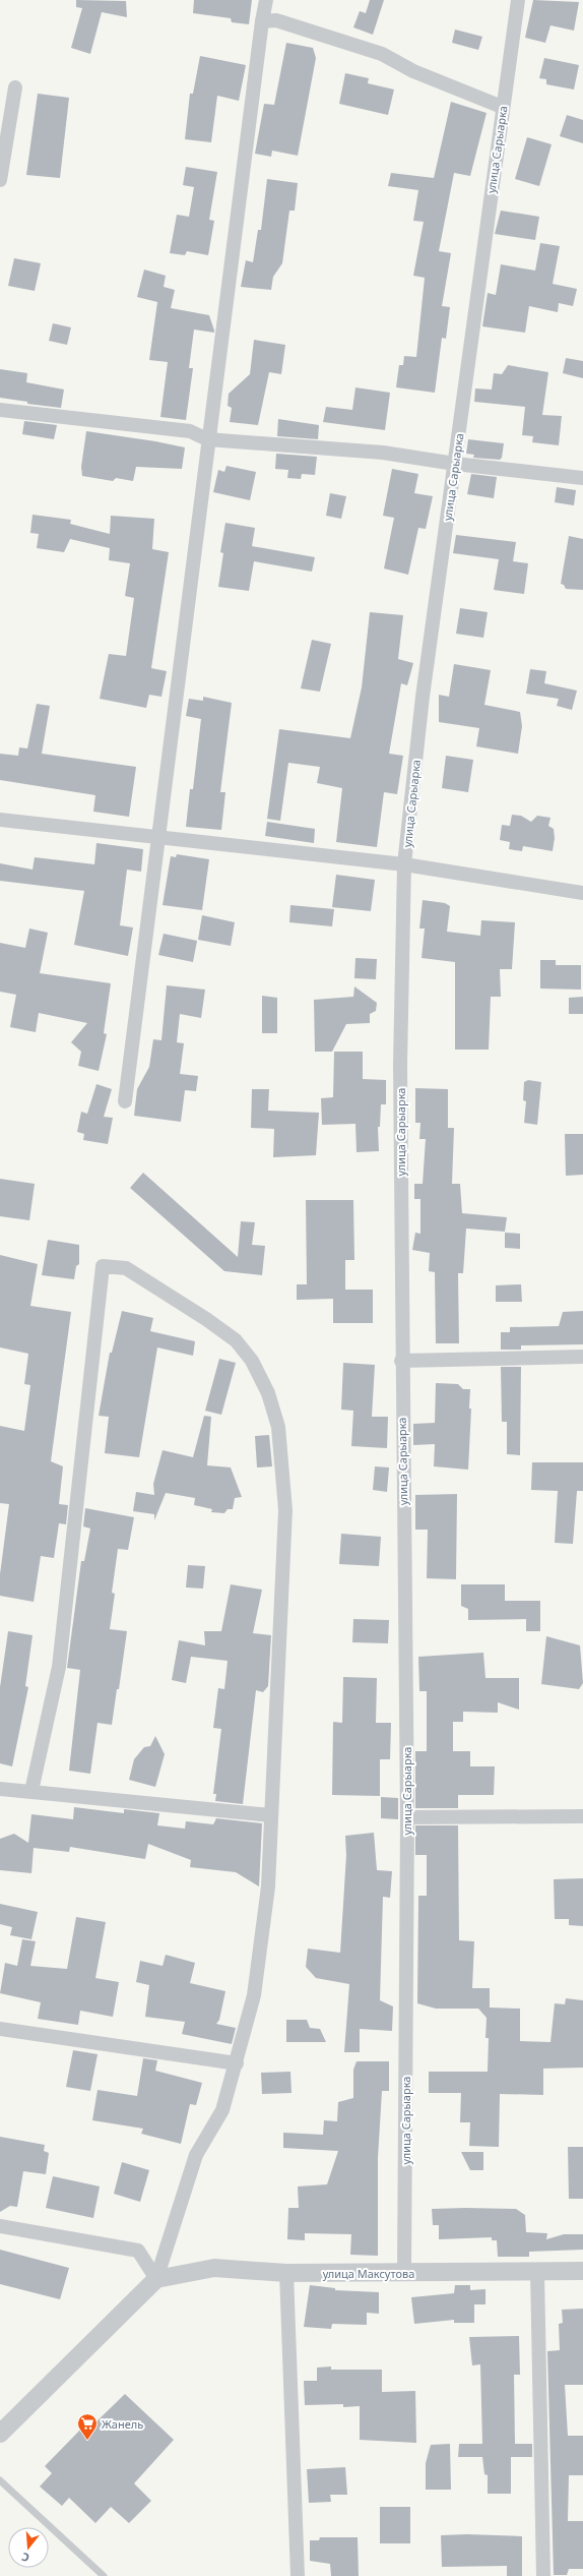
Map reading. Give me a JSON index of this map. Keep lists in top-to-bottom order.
{
  "streets": {
    "street": ["улица Сарыарка", "улица Максутова"]
  },
  "crossings": [
    ["улица Сарыарка", "улица Максутова"]
  ],
  "places": {
    "supermarket": ["Жанель"]
  },
  "north": "bottom"
}
